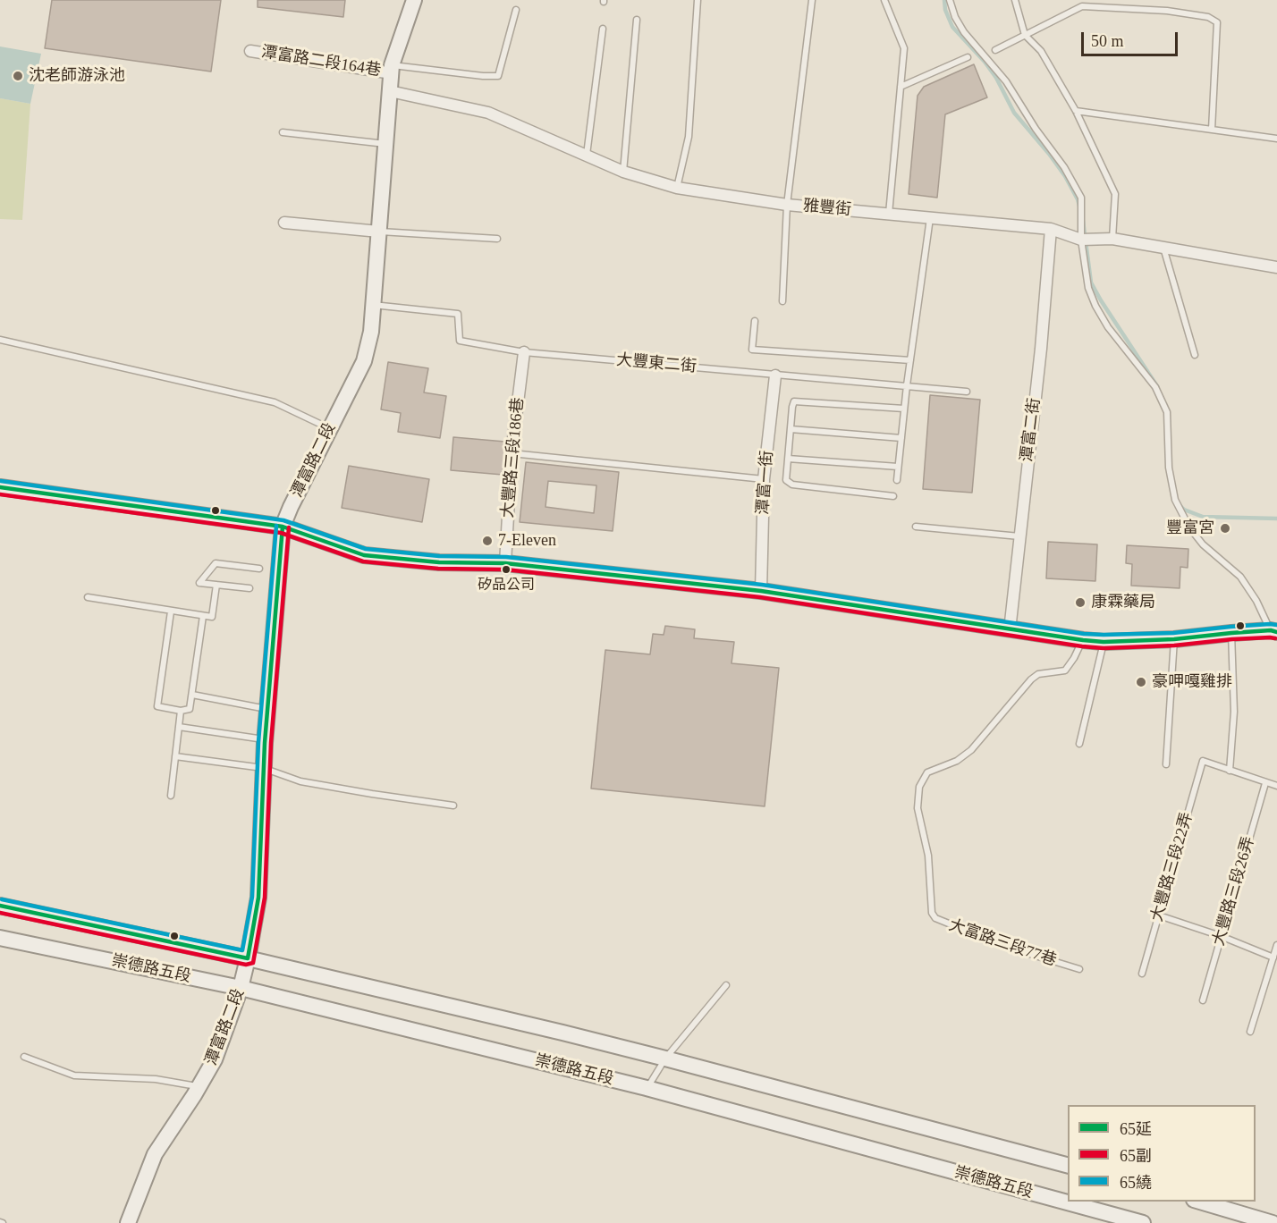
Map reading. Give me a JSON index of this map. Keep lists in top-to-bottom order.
{
  "streets": {
    "street": [
      "潭富路二段164巷",
      "雅豐街",
      "潭富二街",
      "大豐路三段186巷",
      "潭富路二段",
      "潭富一街",
      "崇德路五段"
    ],
    "lane": [
      "大豐東二街",
      "大豐路三段22弄",
      "大豐路三段26弄",
      "大富路三段77巷"
    ]
  },
  "crossings": [
    ["潭富路二段164巷", "潭富路二段"],
    ["雅豐街", "潭富二街"],
    ["雅豐街", "潭富路二段"],
    ["大豐東二街", "大豐路三段186巷"],
    ["大豐東二街", "潭富路二段"],
    ["大豐東二街", "潭富一街"],
    ["潭富路二段", "崇德路五段"]
  ],
  "places": [
    "沈老師游泳池",
    "豐富宮",
    "7-Eleven",
    "矽品公司",
    "康霖藥局",
    "豪呷嘎雞排"
  ],
  "lines": ["transit line 65繞", "transit line 65延", "transit line 65副"],
  "legend": ["65延", "65副", "65繞"],
  "scale_bar": "50 m"
}
